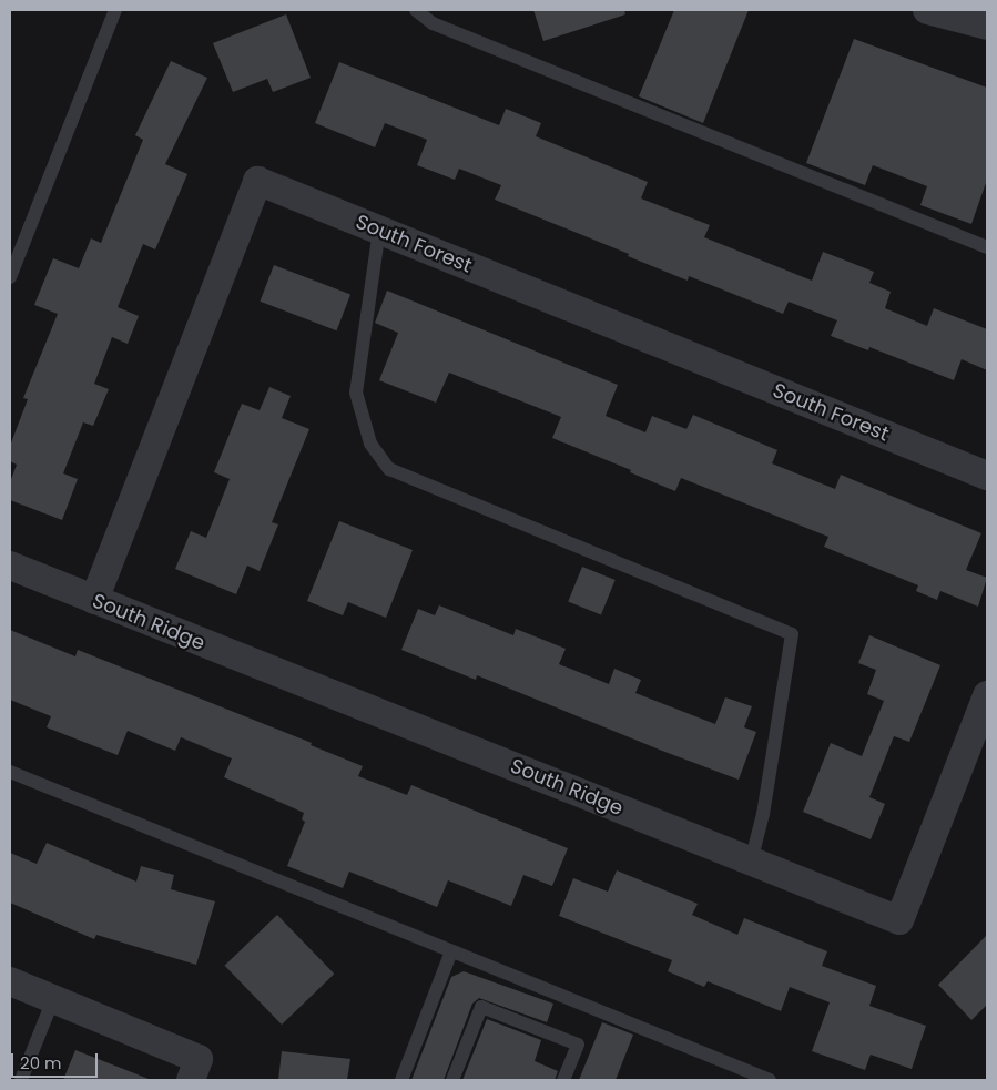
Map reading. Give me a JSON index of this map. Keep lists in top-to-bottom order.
{
  "streets": {
    "street": ["South Forest", "South Ridge"]
  },
  "crossings": [
    ["South Forest", "South Ridge"]
  ],
  "scale_bar": "20 m"
}
